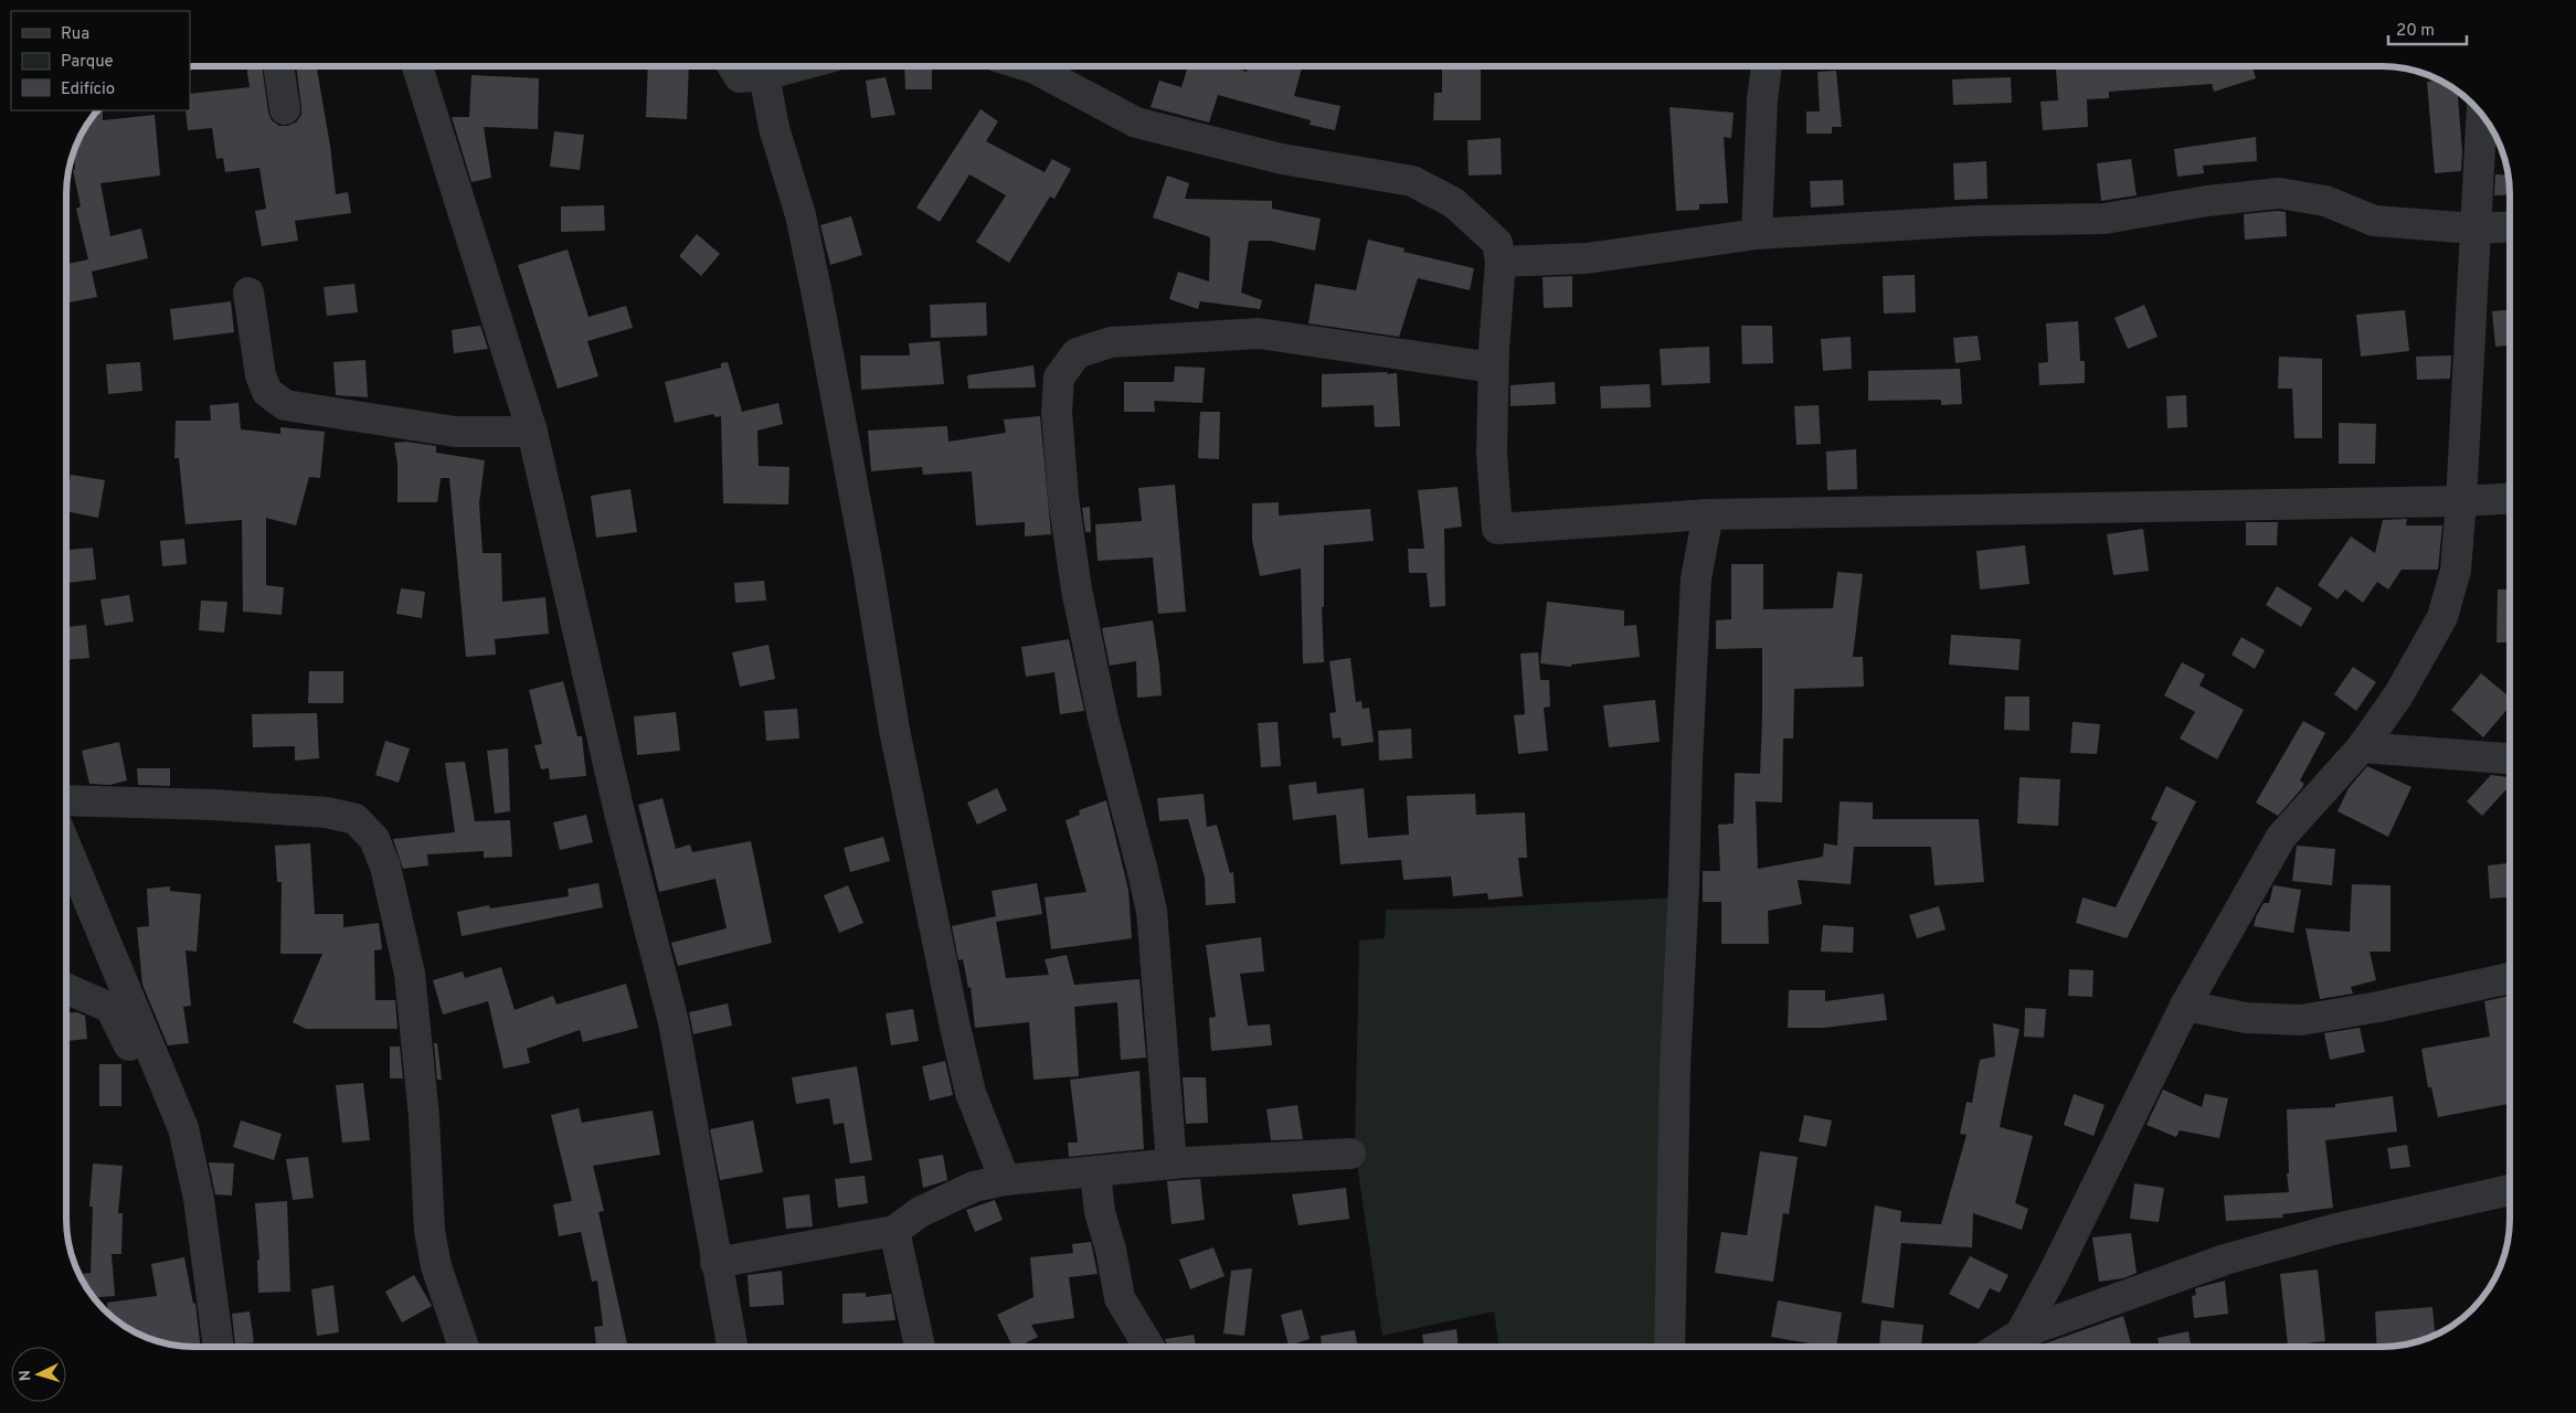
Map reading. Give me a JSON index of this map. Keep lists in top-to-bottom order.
{
  "legend": ["Rua", "Parque", "Edifício"],
  "scale_bar": "20 m",
  "north": "left"
}
